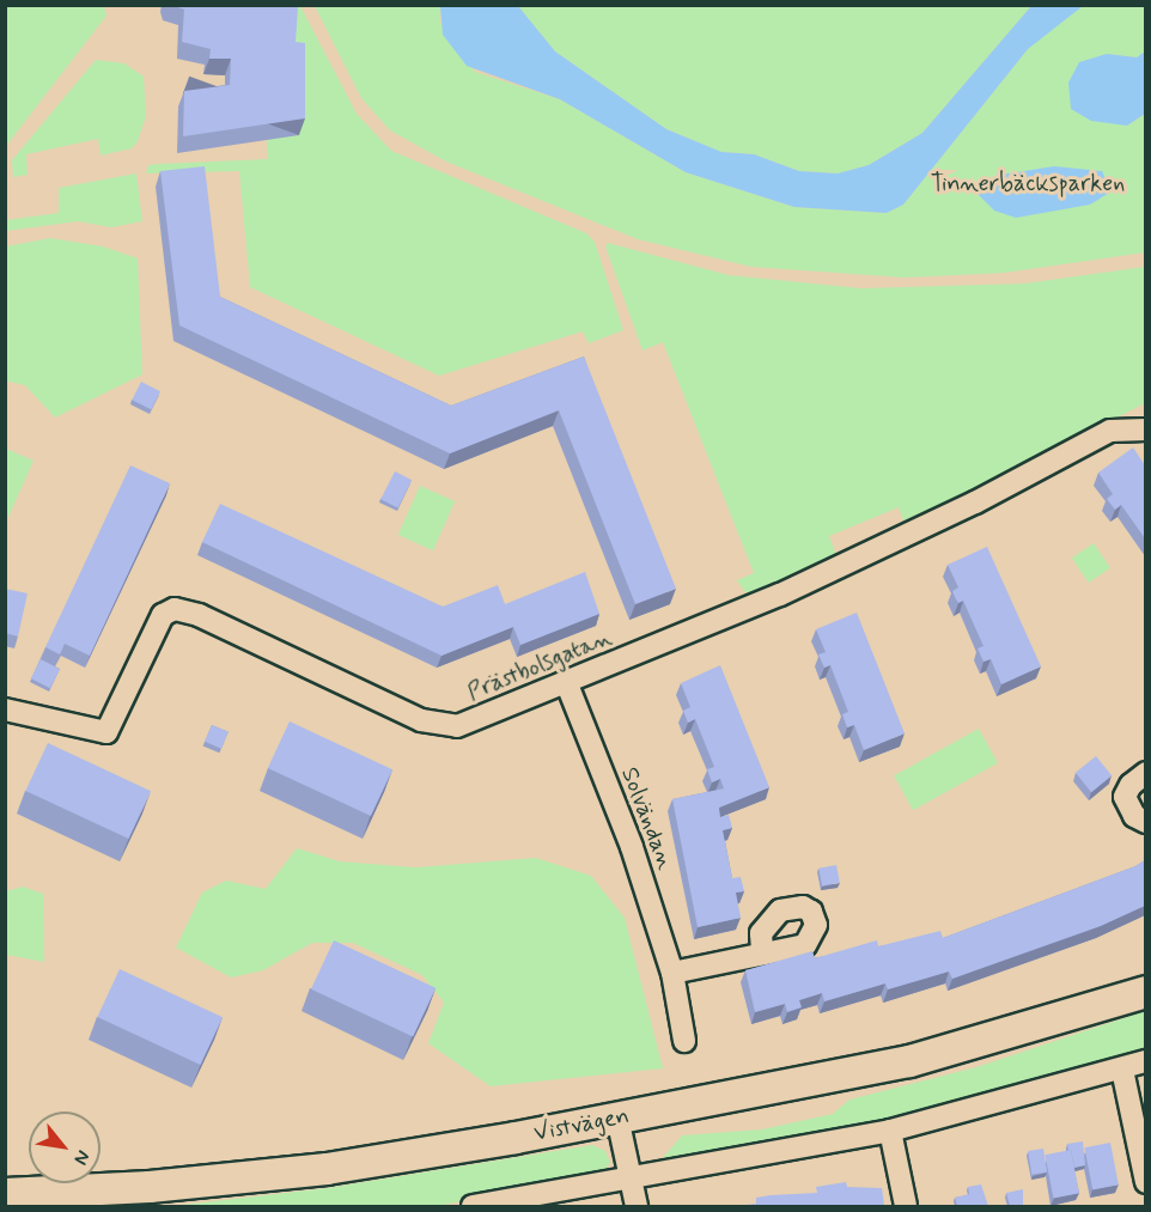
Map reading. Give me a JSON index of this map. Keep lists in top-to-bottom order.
{
  "streets": {
    "main road": ["Vistvägen"],
    "street": ["Prästbolsgatan", "Solvändan"]
  },
  "crossings": [
    ["Prästbolsgatan", "Solvändan"]
  ],
  "parks": ["Tinnerbäcksparken"],
  "north": "bottom right"
}
